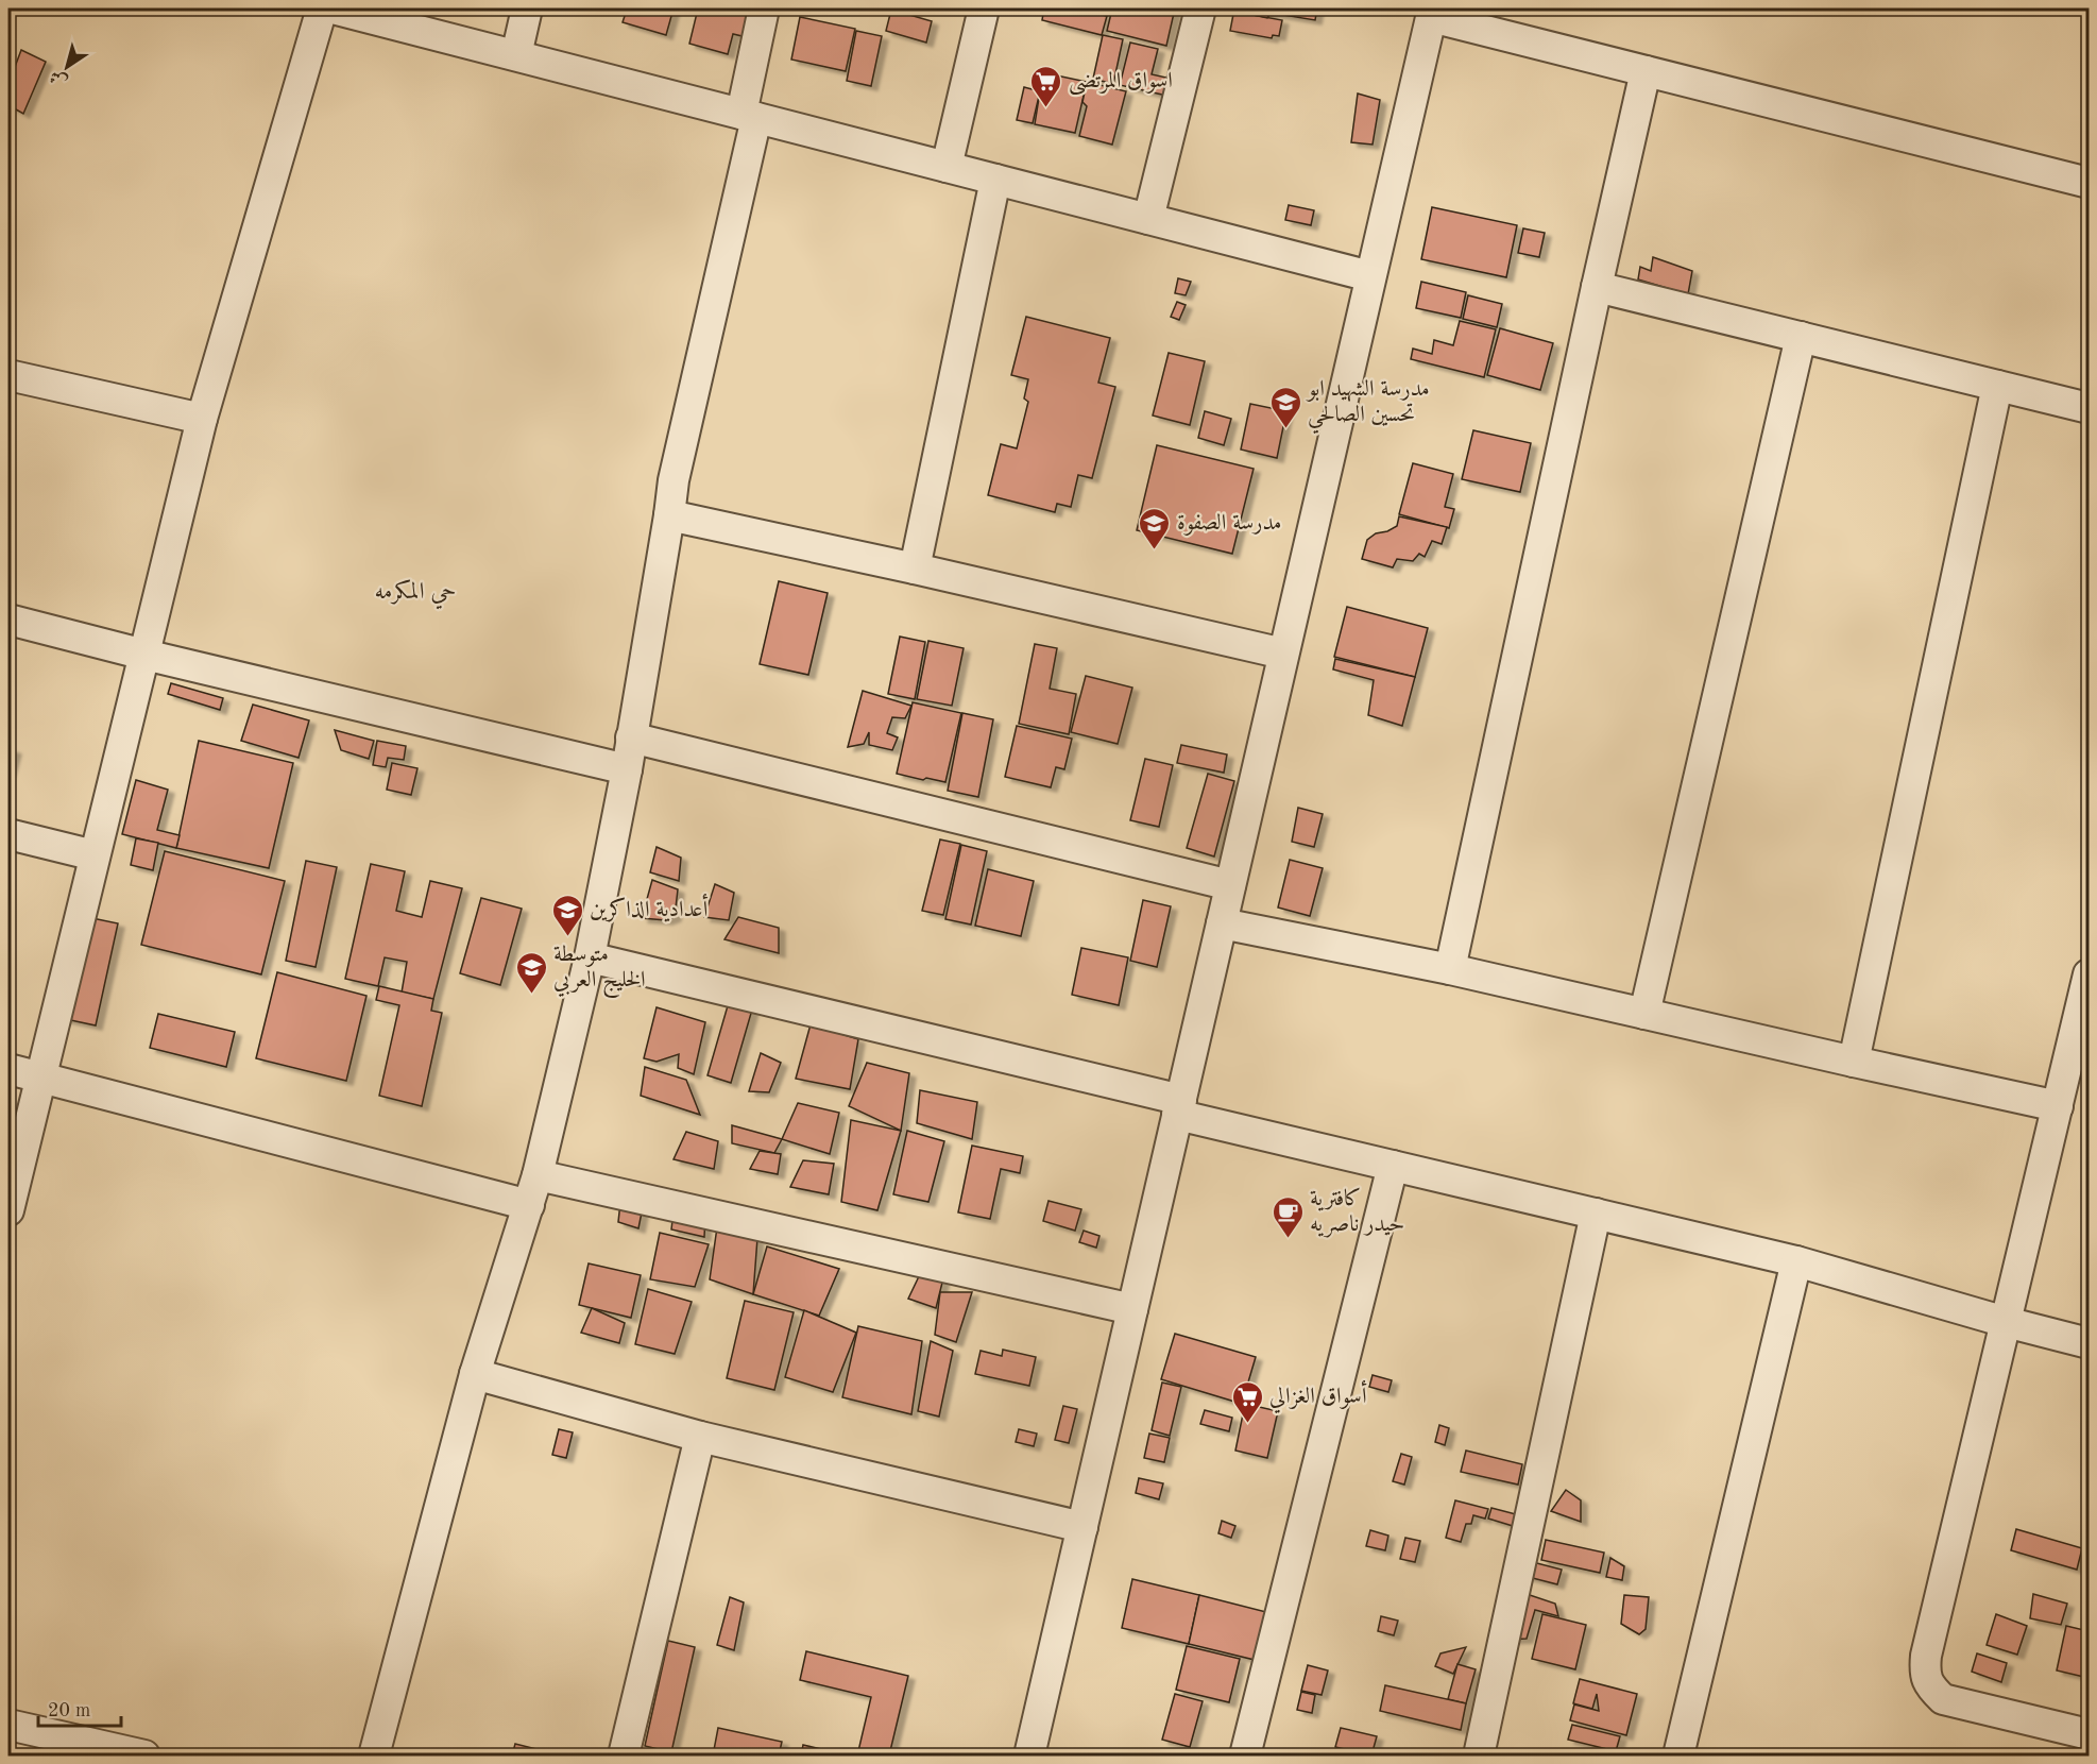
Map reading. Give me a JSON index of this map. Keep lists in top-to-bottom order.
{
  "districts": ["حي المكرمه"],
  "places": {
    "supermarket": ["اسواق المرتضى", "أسواق الغزالي"],
    "school or university": [
      "مدرسة الشهيد ابو تحسين الصالحي",
      "مدرسة الصفوة",
      "أعدادية الذاكرين",
      "متوسطة الخليج العربي"
    ],
    "cafe": ["كافترية حيدر ناصريه"]
  },
  "scale_bar": "20 m",
  "north": "bottom left"
}
